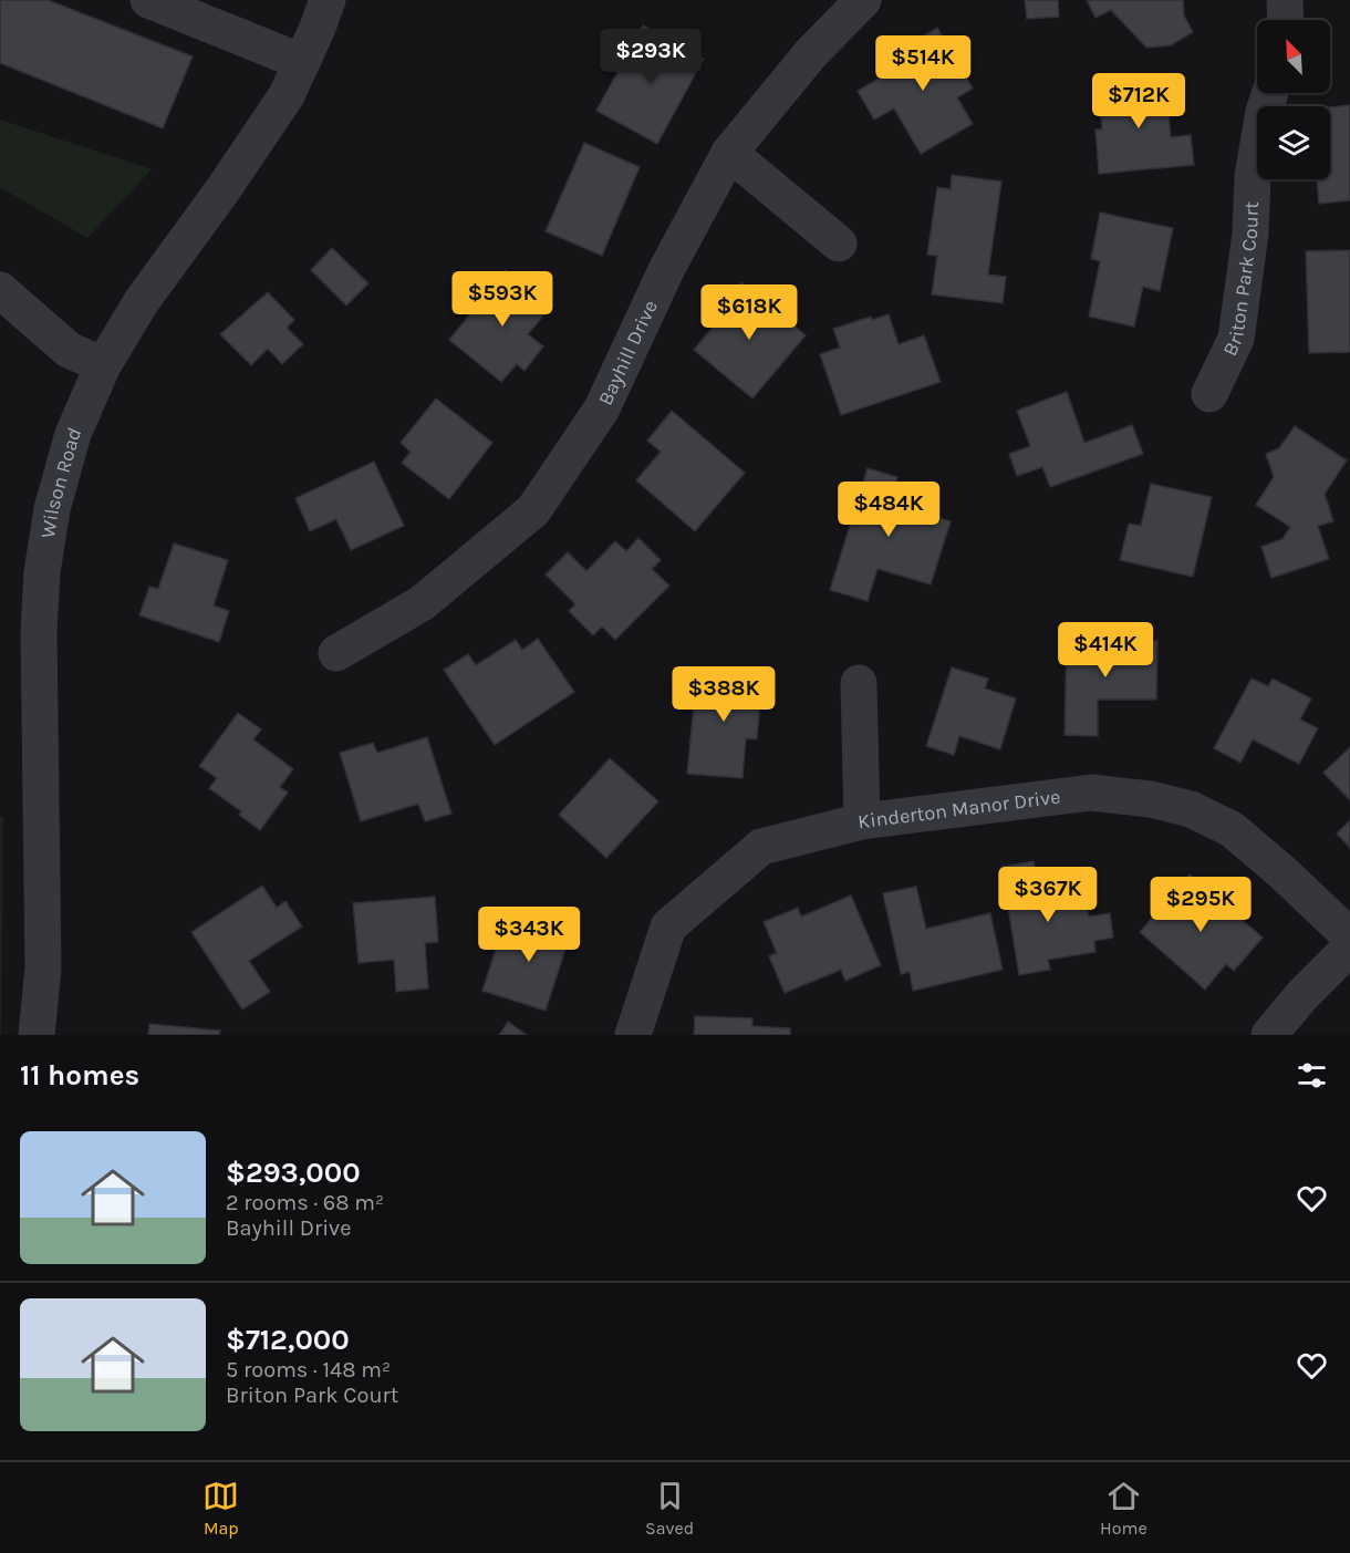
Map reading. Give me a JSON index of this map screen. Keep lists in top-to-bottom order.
{
  "streets": {
    "street": [
      "Briton Park Court",
      "Bayhill Drive",
      "Wilson Road",
      "Kinderton Manor Drive"
    ]
  },
  "north": "top left",
  "page": {
    "price": [
      "$293K",
      "$514K",
      "$712K",
      "$593K",
      "$618K",
      "$484K",
      "$414K",
      "$388K",
      "$367K",
      "$295K",
      "$343K"
    ],
    "heading": "11 homes",
    "list": [
      {
        "name": "$293,000",
        "note": "2 rooms · 68 m² · Bayhill Drive"
      },
      {
        "name": "$712,000",
        "note": "5 rooms · 148 m² · Briton Park Court"
      }
    ],
    "tabs": ["Map", "Saved", "Home"]
  }
}
